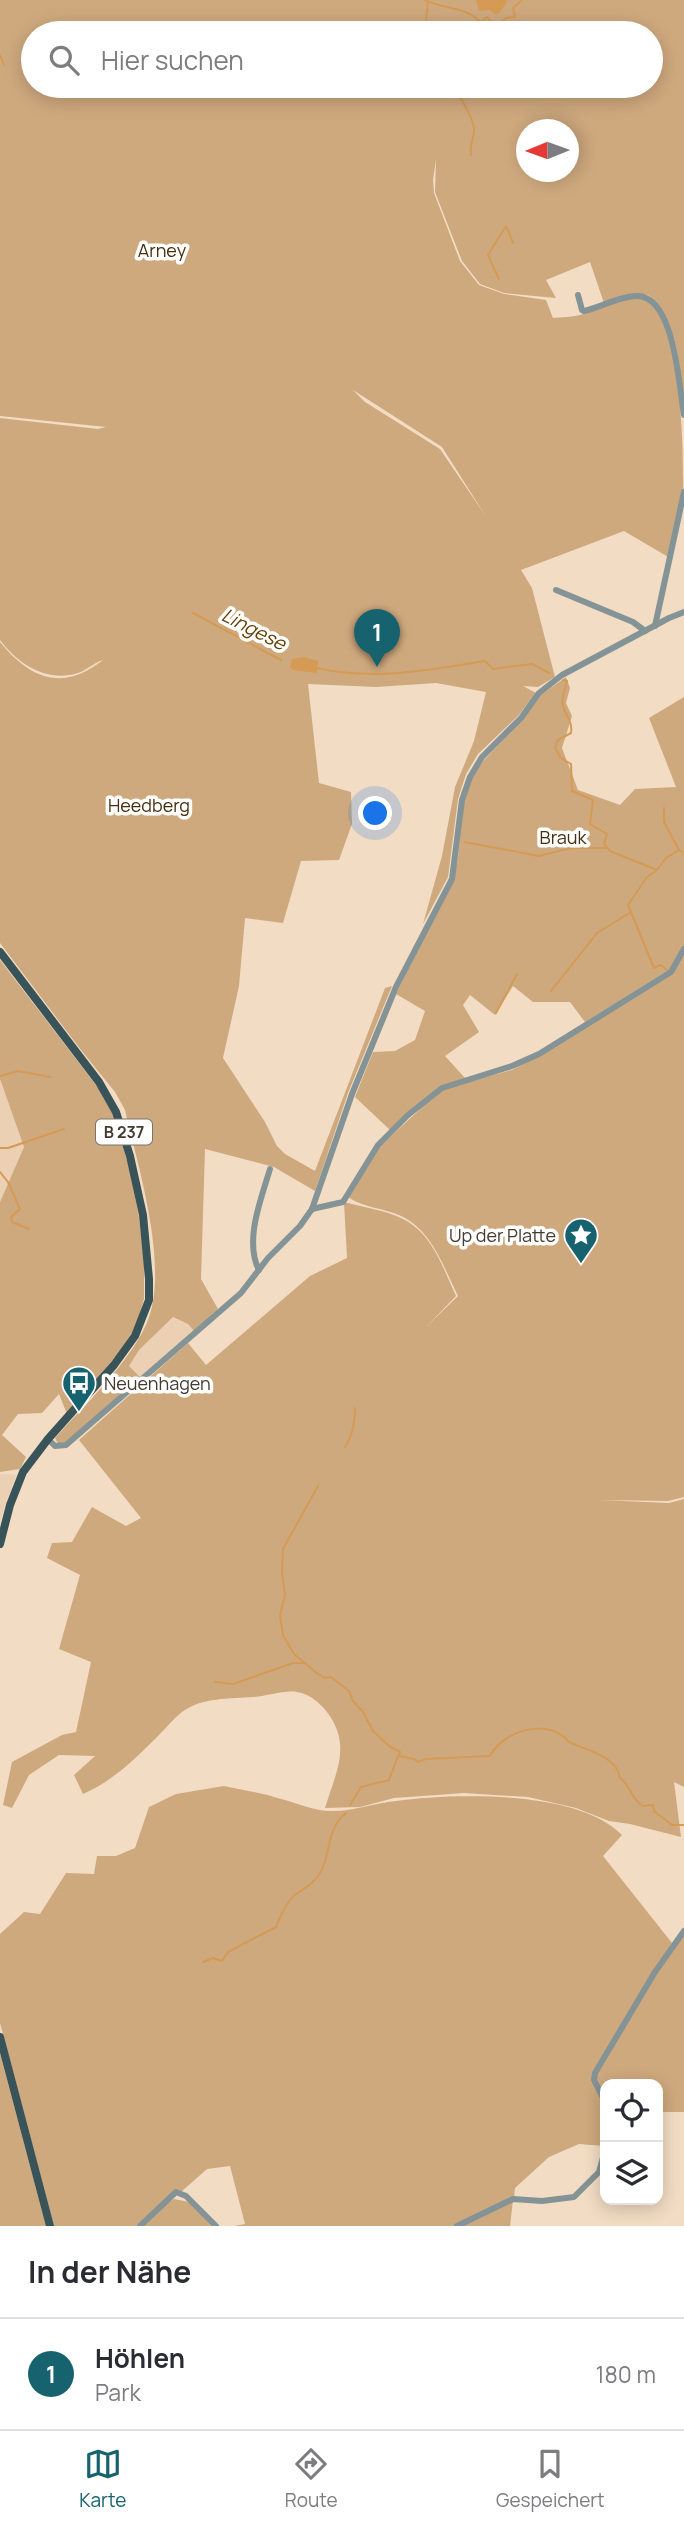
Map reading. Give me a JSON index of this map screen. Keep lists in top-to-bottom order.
{
  "streets": {
    "main road": ["B 237"]
  },
  "water": ["Lingese"],
  "parks": ["Arney", "Heedberg", "Brauk"],
  "places": {
    "place": ["Up der Platte"],
    "bus stop": ["Neuenhagen"]
  },
  "north": "left",
  "page": {
    "search": "Hier suchen",
    "pins": "1",
    "heading": "In der Nähe",
    "list": [
      {
        "mark": "1",
        "name": "Höhlen",
        "note": "Park",
        "value": "180 m"
      }
    ],
    "nav": ["Karte", "Route", "Gespeichert"]
  }
}
